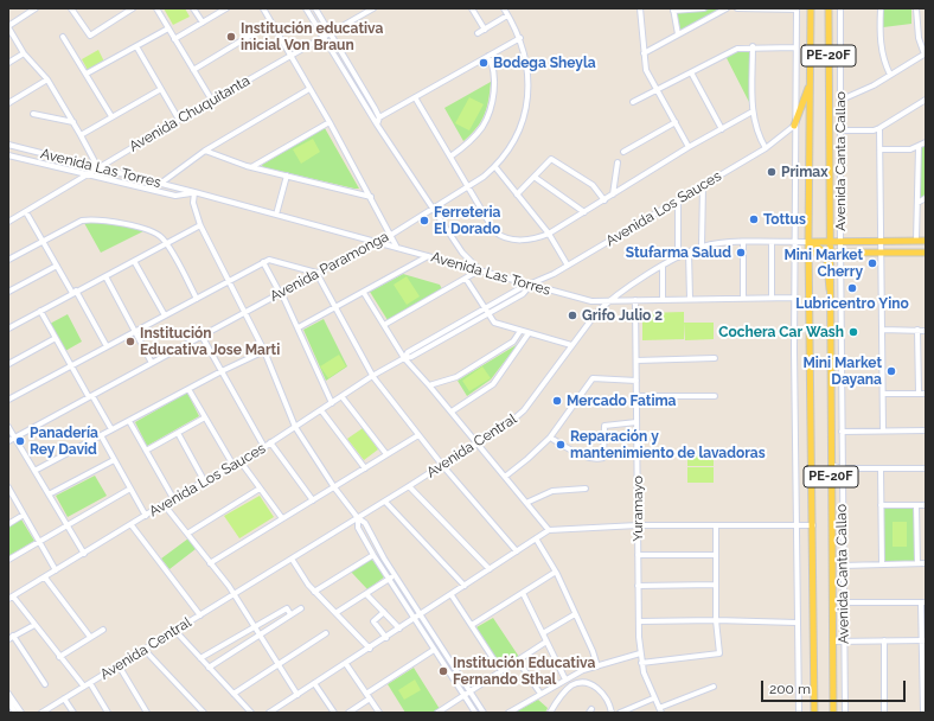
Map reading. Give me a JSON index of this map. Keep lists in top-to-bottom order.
{
  "streets": {
    "main road": ["PE-20F", "Avenida Canta Callao", "Avenida Central"],
    "street": [
      "Avenida Chuquitanta",
      "Avenida Las Torres",
      "Avenida Los Sauces",
      "Avenida Paramonga",
      "Yuramayo"
    ]
  },
  "crossings": [
    ["Avenida Chuquitanta", "Avenida Las Torres"],
    ["Avenida Canta Callao", "Avenida Central"],
    ["Avenida Las Torres", "Avenida Los Sauces"],
    ["Avenida Las Torres", "Avenida Paramonga"],
    ["Avenida Las Torres", "Avenida Central"],
    ["Avenida Las Torres", "Yuramayo"]
  ],
  "places": [
    "Institución educativa inicial Von Braun",
    "Bodega Sheyla",
    "Primax",
    "Tottus",
    "Ferreteria El Dorado",
    "Stufarma Salud",
    "Mini Market Cherry",
    "Lubricentro Yino",
    "Grifo Julio 2",
    "Cochera Car Wash",
    "Institución Educativa Jose Marti",
    "Mini Market Dayana",
    "Mercado Fatima",
    "Panadería Rey David",
    "Reparación y mantenimiento de lavadoras",
    "Institución Educativa Fernando Sthal"
  ],
  "scale_bar": "200 m"
}
